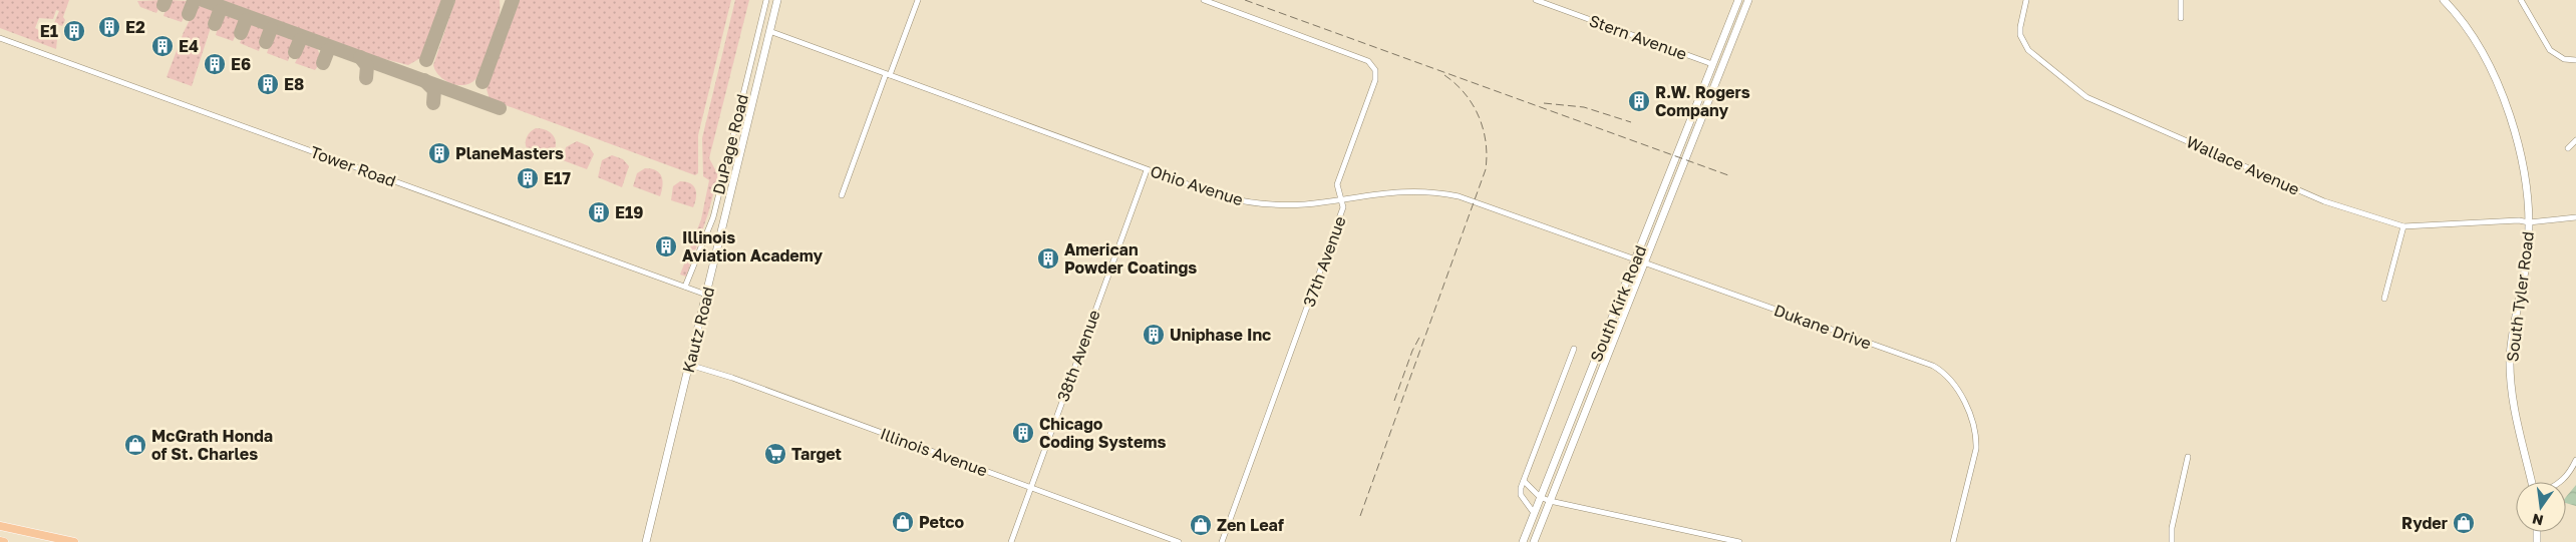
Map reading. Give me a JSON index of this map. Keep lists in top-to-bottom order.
{
  "streets": {
    "main road": ["South Tyler Road", "South Kirk Road", "Kautz Road"],
    "street": [
      "Stern Avenue",
      "DuPage Road",
      "Wallace Avenue",
      "Tower Road",
      "Ohio Avenue",
      "37th Avenue",
      "Dukane Drive",
      "38th Avenue",
      "Illinois Avenue"
    ]
  },
  "crossings": [
    ["Stern Avenue", "South Kirk Road"],
    ["DuPage Road", "Tower Road"],
    ["Wallace Avenue", "South Tyler Road"],
    ["Tower Road", "Kautz Road"],
    ["Ohio Avenue", "37th Avenue"],
    ["Ohio Avenue", "South Kirk Road"],
    ["Ohio Avenue", "Dukane Drive"],
    ["Ohio Avenue", "Kautz Road"],
    ["Ohio Avenue", "38th Avenue"],
    ["South Kirk Road", "Dukane Drive"],
    ["Kautz Road", "Illinois Avenue"],
    ["38th Avenue", "Illinois Avenue"]
  ],
  "places": {
    "building": [
      "E2",
      "E1",
      "E4",
      "E6",
      "E8",
      "R.W. Rogers Company",
      "PlaneMasters",
      "E17",
      "E19",
      "Illinois Aviation Academy",
      "American Powder Coatings",
      "Uniphase Inc",
      "Chicago Coding Systems"
    ],
    "shop": [
      "McGrath Honda of St. Charles",
      "Petco",
      "Ryder",
      "Zen Leaf"
    ],
    "supermarket": ["Target"]
  },
  "north": "bottom"
}
